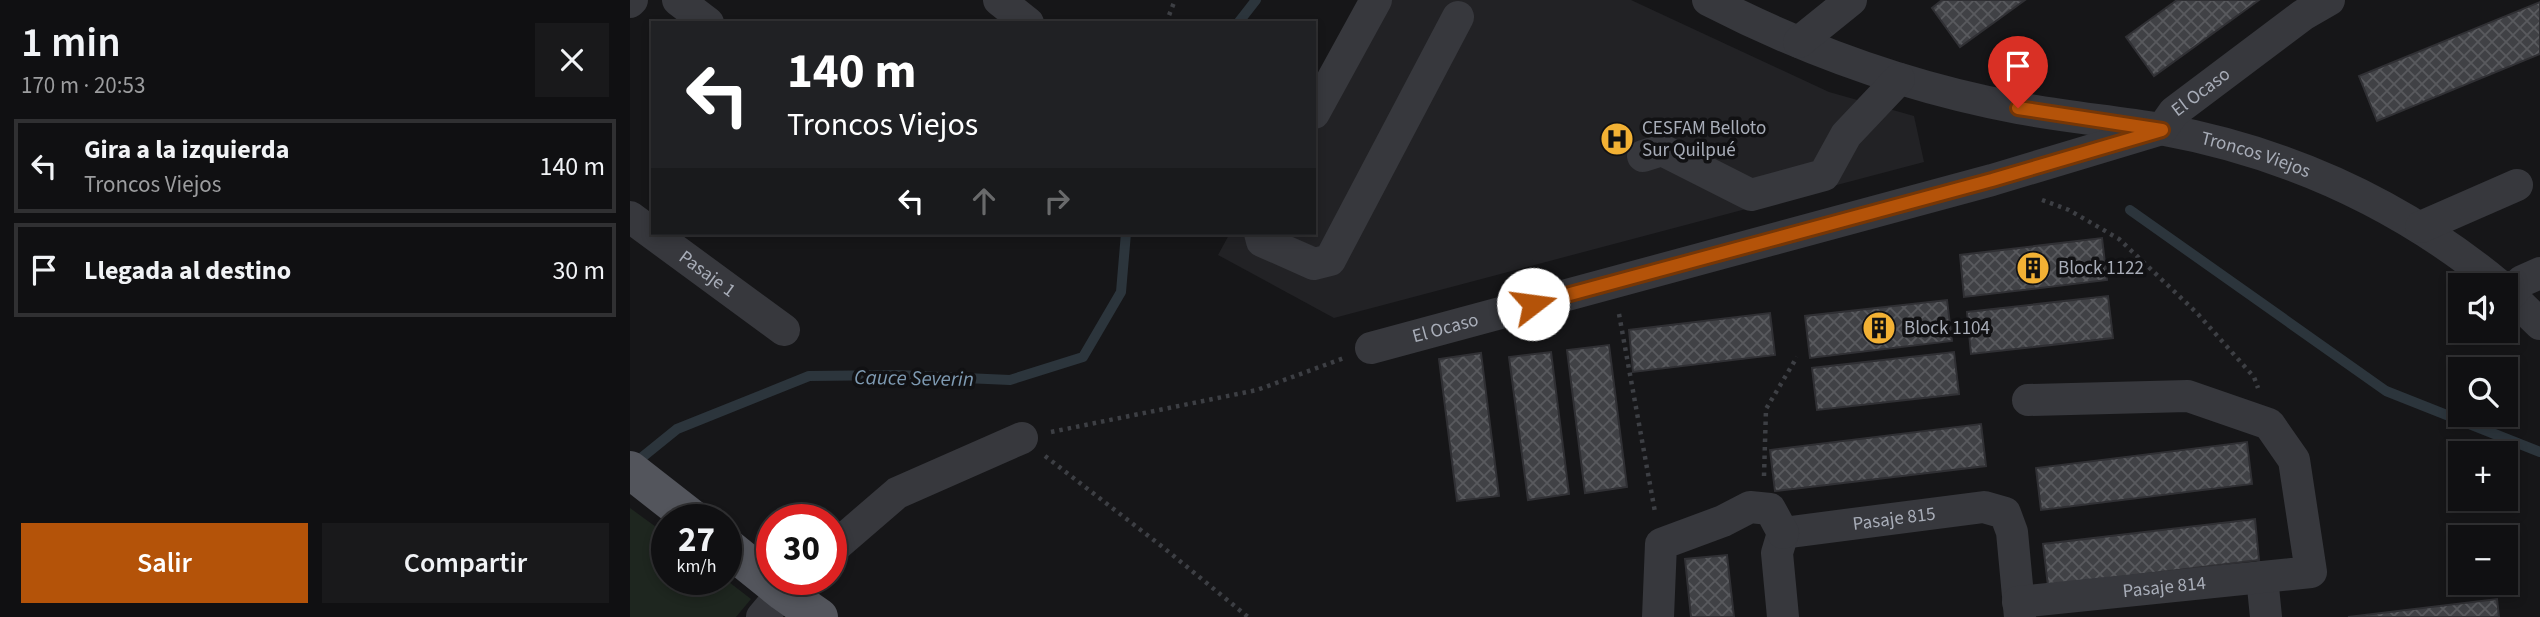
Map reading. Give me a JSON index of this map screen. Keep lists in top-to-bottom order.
{
  "streets": {
    "street": [
      "El Ocaso",
      "Troncos Viejos",
      "Pasaje 1",
      "Pasaje 815",
      "Pasaje 814"
    ]
  },
  "crossings": [
    ["El Ocaso", "Troncos Viejos"],
    ["Pasaje 815", "Pasaje 814"]
  ],
  "water": ["Cauce Severin"],
  "places": {
    "hospital": ["CESFAM Belloto Sur Quilpué"],
    "building": ["Block 1122", "Block 1104"]
  },
  "page": {
    "heading": ["1 min", "170 m · 20:53"],
    "turn": ["140 m", "Troncos Viejos"],
    "list": [
      {
        "name": "Gira a la izquierda",
        "note": "Troncos Viejos",
        "value": "140 m"
      },
      {
        "name": "Llegada al destino",
        "value": "30 m"
      }
    ],
    "map_buttons": ["+", "−"],
    "speed": "27 km/h",
    "limit": "30",
    "buttons": ["Salir", "Compartir"]
  }
}
